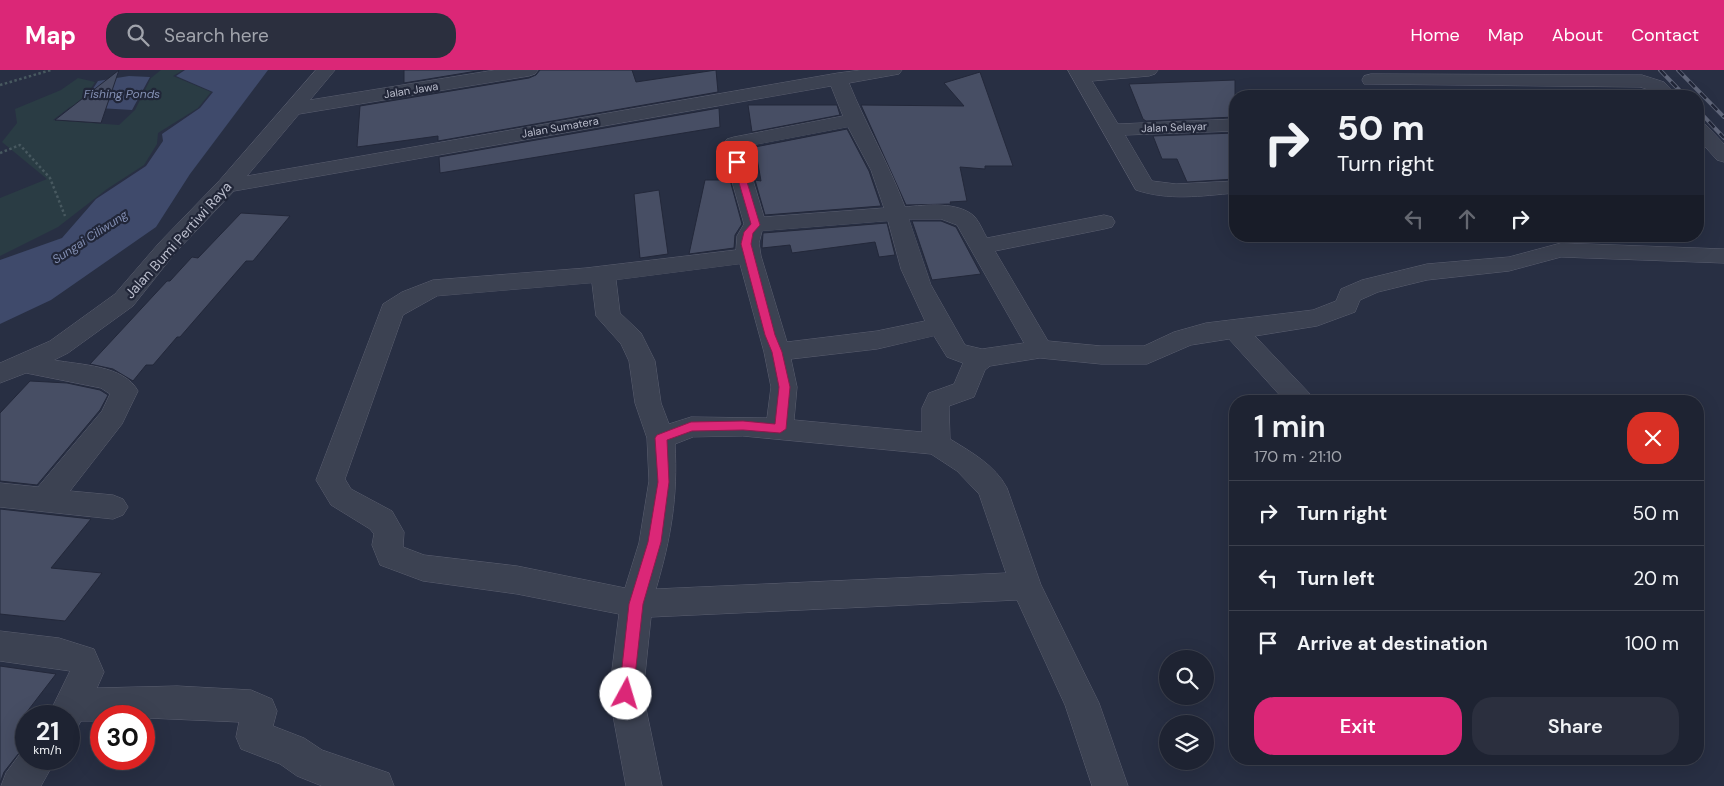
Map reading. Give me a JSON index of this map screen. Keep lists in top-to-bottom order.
{
  "streets": {
    "street": [
      "Jalan Jawa",
      "Jalan Sumatera",
      "Jalan Selayar",
      "Jalan Bumi Pertiwi Raya"
    ]
  },
  "crossings": [
    ["Jalan Jawa", "Jalan Bumi Pertiwi Raya"],
    ["Jalan Sumatera", "Jalan Bumi Pertiwi Raya"]
  ],
  "water": ["Fishing Ponds", "Sungai Ciliwung"],
  "page": {
    "header": "Map",
    "search": "Search here",
    "nav": [
      "Home",
      "Map",
      "About",
      "Contact"
    ],
    "turn": ["50 m", "Turn right"],
    "heading": ["1 min", "170 m · 21:10"],
    "list": [
      {
        "name": "Turn right",
        "value": "50 m"
      },
      {
        "name": "Turn left",
        "value": "20 m"
      },
      {
        "name": "Arrive at destination",
        "value": "100 m"
      }
    ],
    "buttons": ["Exit", "Share"],
    "speed": "21 km/h",
    "limit": "30"
  }
}
